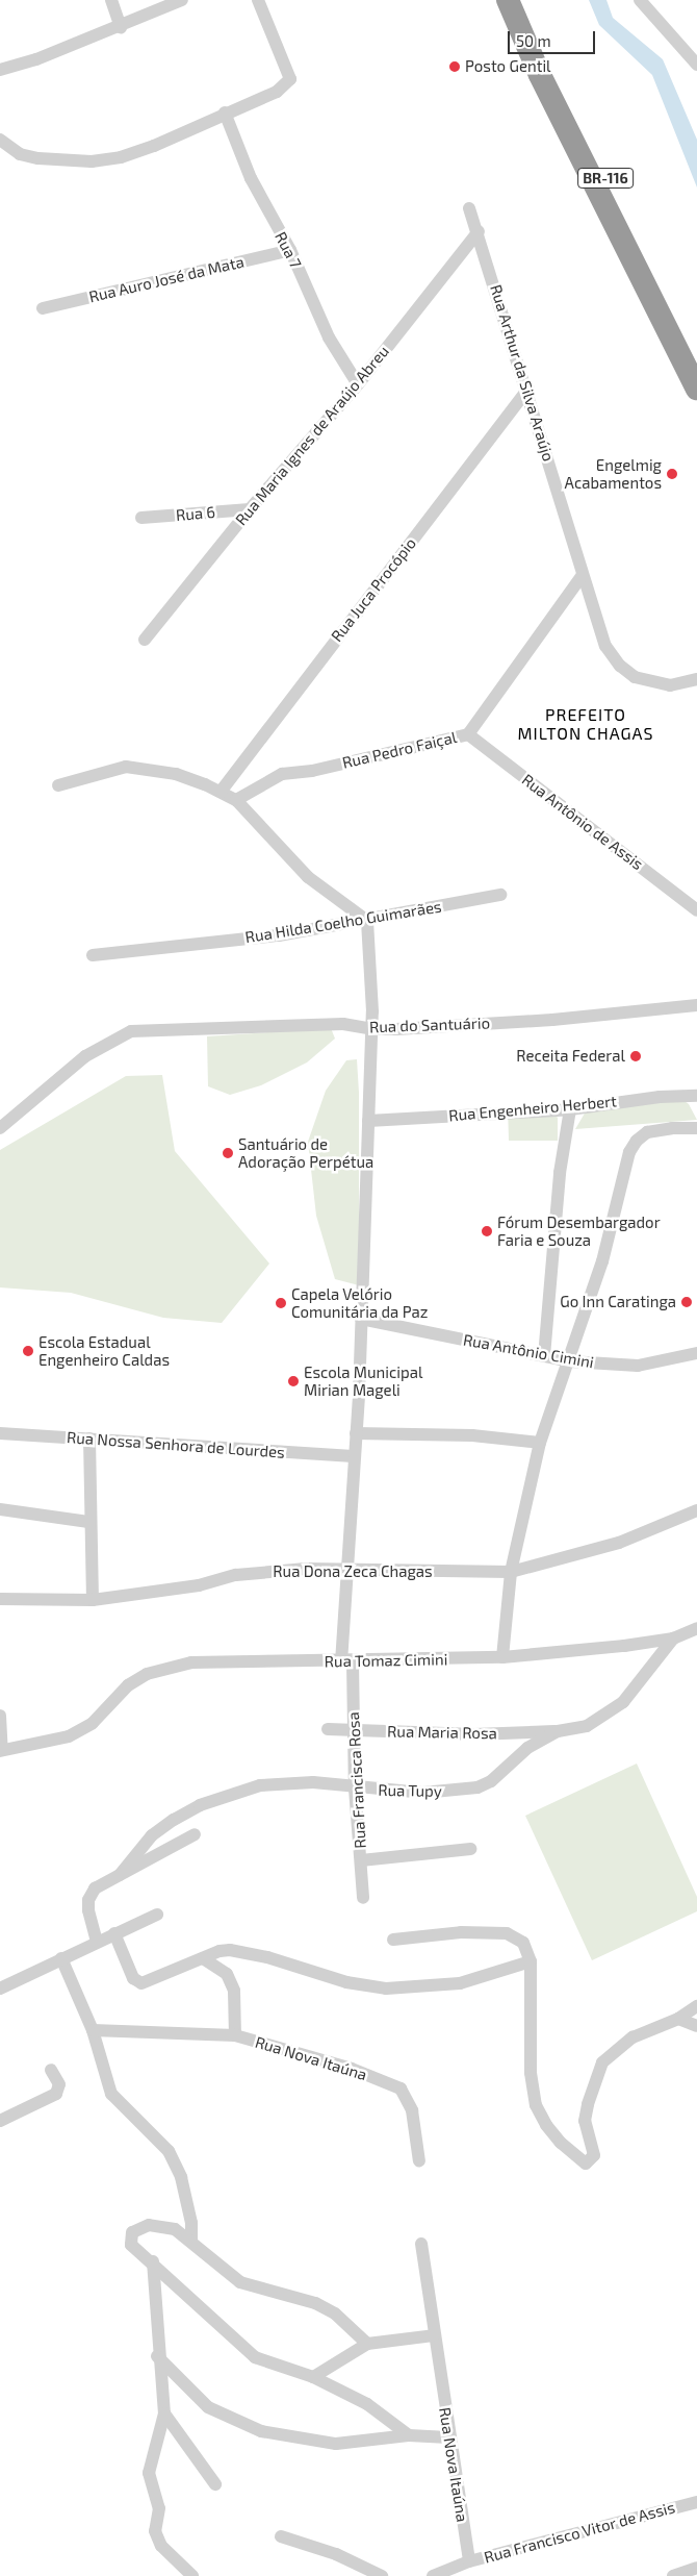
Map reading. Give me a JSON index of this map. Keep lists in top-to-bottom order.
{
  "streets": {
    "highway": ["BR-116"],
    "street": [
      "Rua 7",
      "Rua Auro José da Mata",
      "Rua Arthur da Silva Araújo",
      "Rua Maria Ignes de Araújo Abreu",
      "Rua 6",
      "Rua Juca Procópio",
      "Rua Pedro Faiçal",
      "Rua Antônio de Assis",
      "Rua Hilda Coelho Guimarães",
      "Rua do Santuário",
      "Rua Engenheiro Herbert",
      "Rua Antônio Cimini",
      "Rua Nossa Senhora de Lourdes",
      "Rua Dona Zeca Chagas",
      "Rua Tomaz Cimini",
      "Rua Maria Rosa",
      "Rua Francisca Rosa",
      "Rua Tupy",
      "Rua Nova Itaúna",
      "Rua Francisco Vitor de Assis"
    ]
  },
  "crossings": [
    ["Rua 7", "Rua Auro José da Mata"],
    ["Rua 7", "Rua Maria Ignes de Araújo Abreu"],
    ["Rua Arthur da Silva Araújo", "Rua Maria Ignes de Araújo Abreu"],
    ["Rua Arthur da Silva Araújo", "Rua Juca Procópio"],
    ["Rua Arthur da Silva Araújo", "Rua Pedro Faiçal"],
    ["Rua Maria Ignes de Araújo Abreu", "Rua 6"],
    ["Rua Pedro Faiçal", "Rua Antônio de Assis"],
    ["Rua Hilda Coelho Guimarães", "Rua Francisca Rosa"],
    ["Rua do Santuário", "Rua Francisca Rosa"],
    ["Rua Engenheiro Herbert", "Rua Francisca Rosa"],
    ["Rua Antônio Cimini", "Rua Francisca Rosa"],
    ["Rua Nossa Senhora de Lourdes", "Rua Francisca Rosa"],
    ["Rua Dona Zeca Chagas", "Rua Francisca Rosa"],
    ["Rua Tomaz Cimini", "Rua Francisca Rosa"],
    ["Rua Tomaz Cimini", "Rua Tupy"],
    ["Rua Maria Rosa", "Rua Francisca Rosa"],
    ["Rua Maria Rosa", "Rua Tupy"],
    ["Rua Francisca Rosa", "Rua Tupy"],
    ["Rua Nova Itaúna", "Rua Francisco Vitor de Assis"]
  ],
  "districts": ["PREFEITO MILTON CHAGAS"],
  "places": [
    "Posto Gentil",
    "Engelmig Acabamentos",
    "Receita Federal",
    "Santuário de Adoração Perpétua",
    "Fórum Desembargador Faria e Souza",
    "Go Inn Caratinga",
    "Capela Velório Comunitária da Paz",
    "Escola Estadual Engenheiro Caldas",
    "Escola Municipal Mirian Mageli"
  ],
  "scale_bar": "50 m"
}
